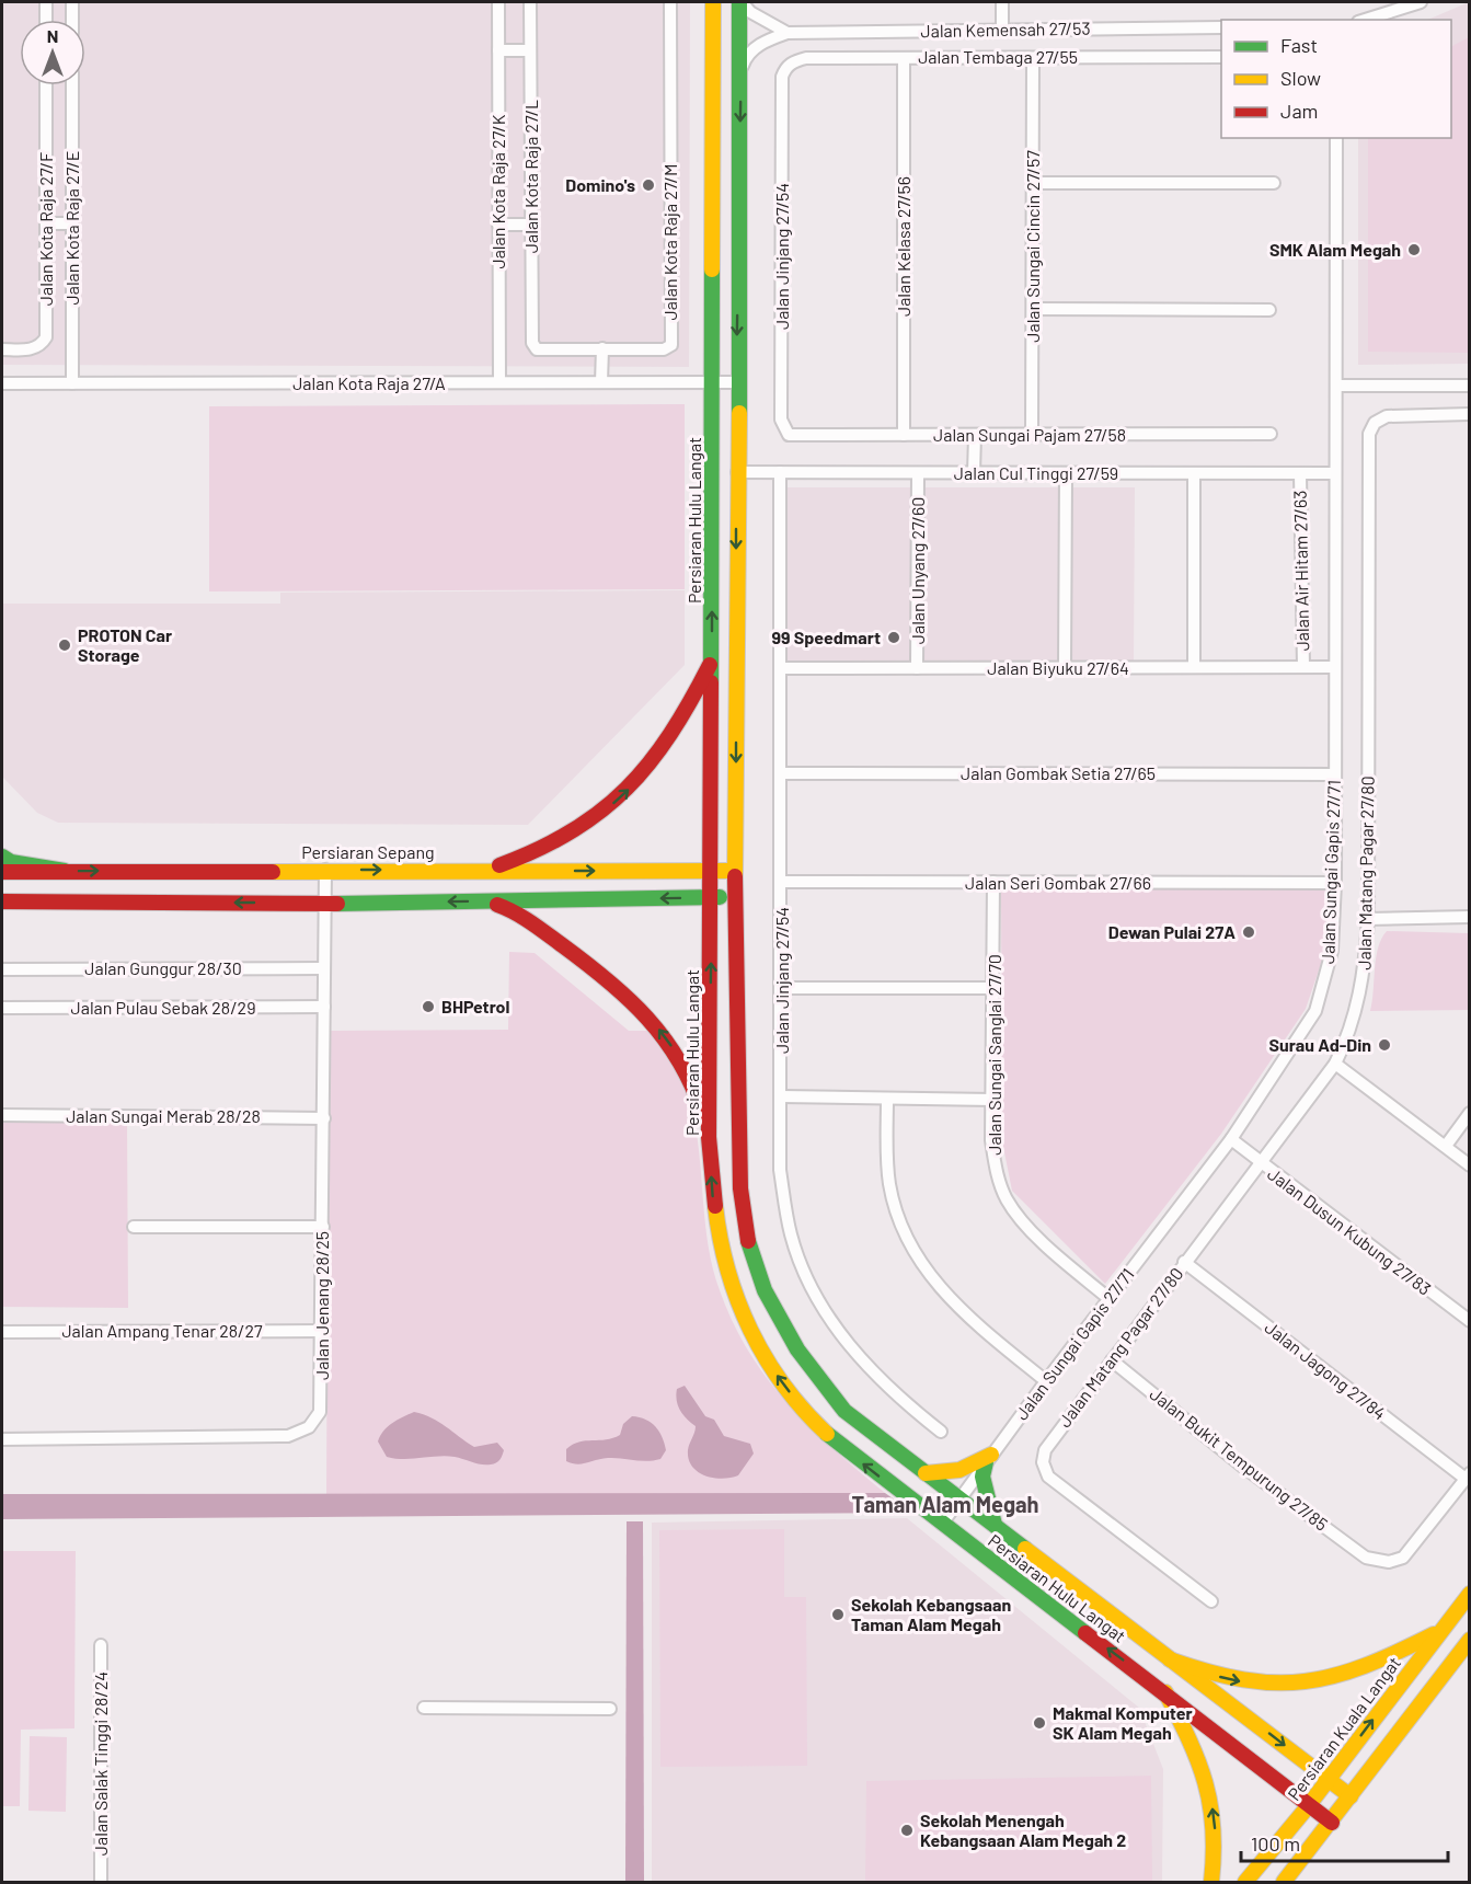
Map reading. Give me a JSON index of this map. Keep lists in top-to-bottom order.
{
  "streets": {
    "main road": ["Persiaran Hulu Langat", "Persiaran Sepang", "Persiaran Kuala Langat"],
    "street": [
      "Jalan Kemensah 27/53",
      "Jalan Tembaga 27/55",
      "Jalan Kota Raja 27/L",
      "Jalan Kota Raja 27/K",
      "Jalan Kota Raja 27/E",
      "Jalan Kota Raja 27/F",
      "Jalan Kota Raja 27/M",
      "Jalan Kelasa 27/56",
      "Jalan Sungai Cincin 27/57",
      "Jalan Jinjang 27/54",
      "Jalan Kota Raja 27/A",
      "Jalan Sungai Pajam 27/58",
      "Jalan Cul Tinggi 27/59",
      "Jalan Unyang 27/60",
      "Jalan Air Hitam 27/63",
      "Jalan Biyuku 27/64",
      "Jalan Gombak Setia 27/65",
      "Jalan Sungai Gapis 27/71",
      "Jalan Matang Pagar 27/80",
      "Jalan Seri Gombak 27/66",
      "Jalan Gunggur 28/30",
      "Jalan Pulau Sebak 28/29",
      "Jalan Sungai Sanglai 27/70",
      "Jalan Sungai Merab 28/28",
      "Jalan Dusun Kubung 27/83",
      "Jalan Jenang 28/25",
      "Jalan Ampang Tenar 28/27",
      "Jalan Jagong 27/84",
      "Jalan Bukit Tempurung 27/85",
      "Jalan Salak Tinggi 28/24"
    ]
  },
  "crossings": [
    ["Jalan Tembaga 27/55", "Jalan Kelasa 27/56"],
    ["Jalan Tembaga 27/55", "Jalan Sungai Cincin 27/57"],
    ["Jalan Tembaga 27/55", "Jalan Jinjang 27/54"],
    ["Jalan Kota Raja 27/L", "Jalan Kota Raja 27/M"],
    ["Jalan Kota Raja 27/K", "Jalan Kota Raja 27/A"],
    ["Jalan Kota Raja 27/E", "Jalan Kota Raja 27/A"],
    ["Jalan Kelasa 27/56", "Jalan Sungai Pajam 27/58"],
    ["Jalan Sungai Cincin 27/57", "Jalan Sungai Pajam 27/58"],
    ["Jalan Jinjang 27/54", "Jalan Sungai Pajam 27/58"],
    ["Jalan Jinjang 27/54", "Jalan Cul Tinggi 27/59"],
    ["Jalan Jinjang 27/54", "Jalan Biyuku 27/64"],
    ["Jalan Jinjang 27/54", "Jalan Gombak Setia 27/65"],
    ["Jalan Jinjang 27/54", "Jalan Seri Gombak 27/66"],
    ["Jalan Kota Raja 27/A", "Persiaran Hulu Langat"],
    ["Jalan Cul Tinggi 27/59", "Persiaran Hulu Langat"],
    ["Jalan Cul Tinggi 27/59", "Jalan Unyang 27/60"],
    ["Jalan Cul Tinggi 27/59", "Jalan Air Hitam 27/63"],
    ["Jalan Cul Tinggi 27/59", "Jalan Sungai Gapis 27/71"],
    ["Persiaran Hulu Langat", "Persiaran Sepang"],
    ["Persiaran Hulu Langat", "Jalan Sungai Gapis 27/71"],
    ["Persiaran Hulu Langat", "Persiaran Kuala Langat"],
    ["Jalan Unyang 27/60", "Jalan Biyuku 27/64"],
    ["Jalan Air Hitam 27/63", "Jalan Biyuku 27/64"],
    ["Jalan Biyuku 27/64", "Jalan Sungai Gapis 27/71"],
    ["Jalan Gombak Setia 27/65", "Jalan Sungai Gapis 27/71"],
    ["Persiaran Sepang", "Jalan Jenang 28/25"],
    ["Jalan Sungai Gapis 27/71", "Jalan Seri Gombak 27/66"],
    ["Jalan Sungai Gapis 27/71", "Jalan Sungai Sanglai 27/70"],
    ["Jalan Sungai Gapis 27/71", "Jalan Dusun Kubung 27/83"],
    ["Jalan Matang Pagar 27/80", "Jalan Dusun Kubung 27/83"],
    ["Jalan Matang Pagar 27/80", "Jalan Jagong 27/84"],
    ["Jalan Matang Pagar 27/80", "Jalan Bukit Tempurung 27/85"],
    ["Jalan Seri Gombak 27/66", "Jalan Sungai Sanglai 27/70"],
    ["Jalan Gunggur 28/30", "Jalan Jenang 28/25"],
    ["Jalan Pulau Sebak 28/29", "Jalan Jenang 28/25"],
    ["Jalan Sungai Merab 28/28", "Jalan Jenang 28/25"],
    ["Jalan Jenang 28/25", "Jalan Ampang Tenar 28/27"],
    ["Jalan Jagong 27/84", "Jalan Bukit Tempurung 27/85"]
  ],
  "districts": ["Taman Alam Megah"],
  "places": [
    "Domino's",
    "SMK Alam Megah",
    "99 Speedmart",
    "PROTON Car Storage",
    "Dewan Pulai 27A",
    "BHPetrol",
    "Surau Ad-Din",
    "Sekolah Kebangsaan Taman Alam Megah",
    "Makmal Komputer SK Alam Megah",
    "Sekolah Menengah Kebangsaan Alam Megah 2"
  ],
  "legend": ["Fast", "Slow", "Jam"],
  "scale_bar": "100 m",
  "north": "top"
}
